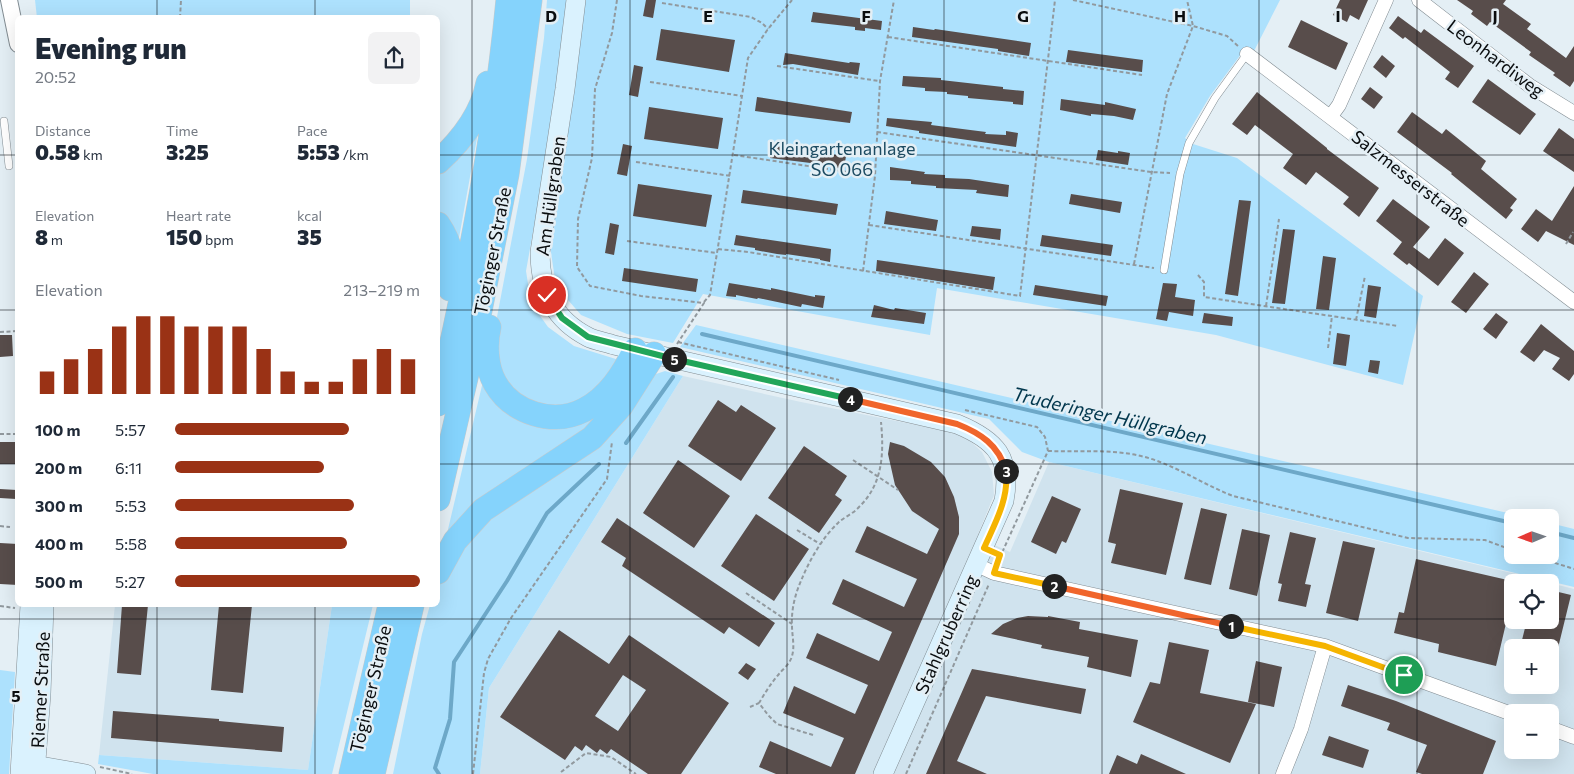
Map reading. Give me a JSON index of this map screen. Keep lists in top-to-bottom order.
{
  "streets": {
    "highway": ["Töginger Straße"],
    "main road": ["Am Hüllgraben", "Stahlgruberring", "Riemer Straße"],
    "street": ["Leonhardiweg", "Salzmesserstraße"]
  },
  "crossings": [
    ["Am Hüllgraben", "Stahlgruberring"]
  ],
  "water": ["Truderinger Hüllgraben"],
  "parks": ["Kleingartenanlage SO 066"],
  "north": "left",
  "page": {
    "heading": ["Evening run", "20:52"],
    "stats": [
      ["Distance", "0.58 km"],
      ["Time", "3:25"],
      ["Pace", "5:53 /km"],
      ["Elevation", "8 m"],
      ["Heart rate", "150 bpm"],
      ["kcal", "35"]
    ],
    "chart": ["Elevation", "213–219 m"],
    "pins": [
      "5",
      "4",
      "3",
      "2",
      "1"
    ],
    "list": [
      {
        "name": "100 m",
        "note": "5:57"
      },
      {
        "name": "200 m",
        "note": "6:11"
      },
      {
        "name": "300 m",
        "note": "5:53"
      },
      {
        "name": "400 m",
        "note": "5:58"
      },
      {
        "name": "500 m",
        "note": "5:27"
      }
    ],
    "map_buttons": ["+", "−"]
  },
  "grid": {
    "columns": [
      "D",
      "E",
      "F",
      "G",
      "H",
      "I",
      "J"
    ],
    "rows": ["5"]
  }
}
